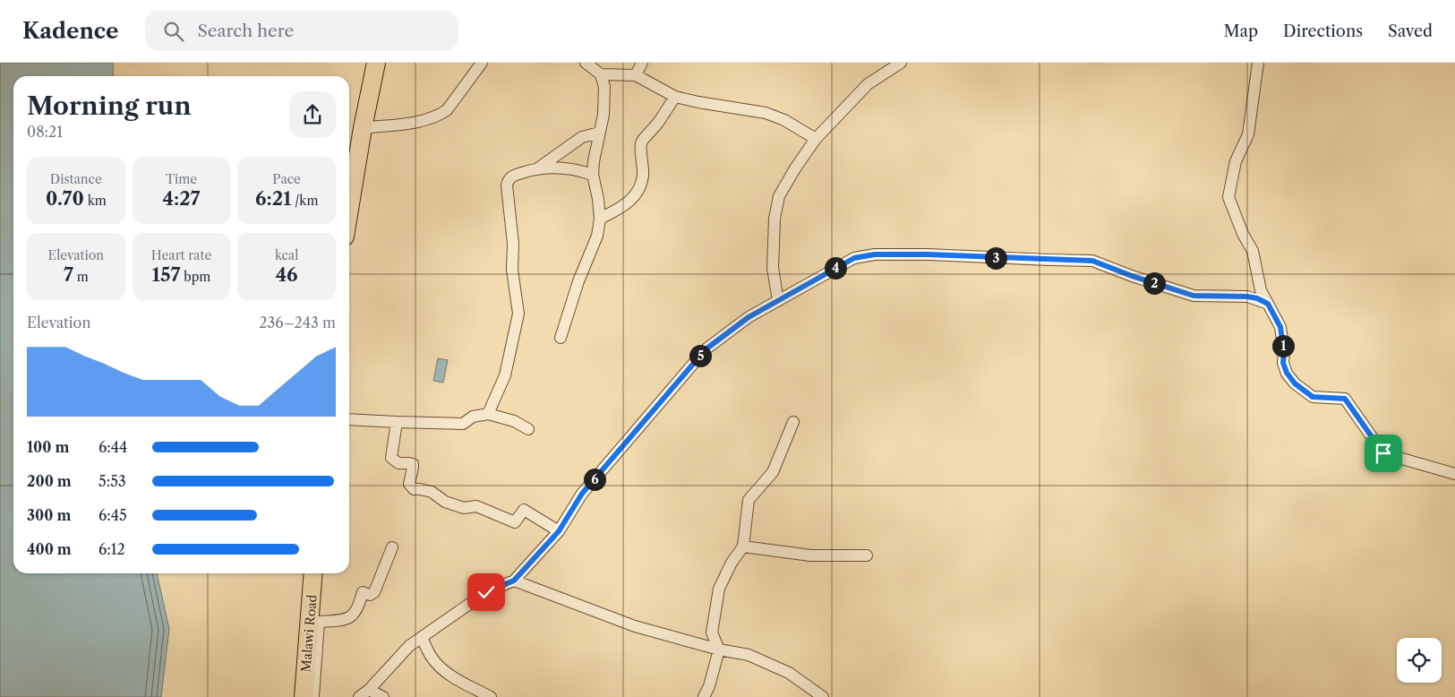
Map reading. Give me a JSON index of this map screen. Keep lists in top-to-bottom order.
{
  "streets": {
    "main road": ["Malawi Road"]
  },
  "page": {
    "header": "Kadence",
    "search": "Search here",
    "nav": ["Map", "Directions", "Saved"],
    "heading": ["Morning run", "08:21"],
    "stats": [
      ["Distance", "0.70 km"],
      ["Time", "4:27"],
      ["Pace", "6:21 /km"],
      ["Elevation", "7 m"],
      ["Heart rate", "157 bpm"],
      ["kcal", "46"]
    ],
    "pins": [
      "3",
      "4",
      "2",
      "1",
      "5",
      "6"
    ],
    "chart": ["Elevation", "236–243 m"],
    "list": [
      {
        "name": "100 m",
        "note": "6:44"
      },
      {
        "name": "200 m",
        "note": "5:53"
      },
      {
        "name": "300 m",
        "note": "6:45"
      },
      {
        "name": "400 m",
        "note": "6:12"
      }
    ]
  }
}
